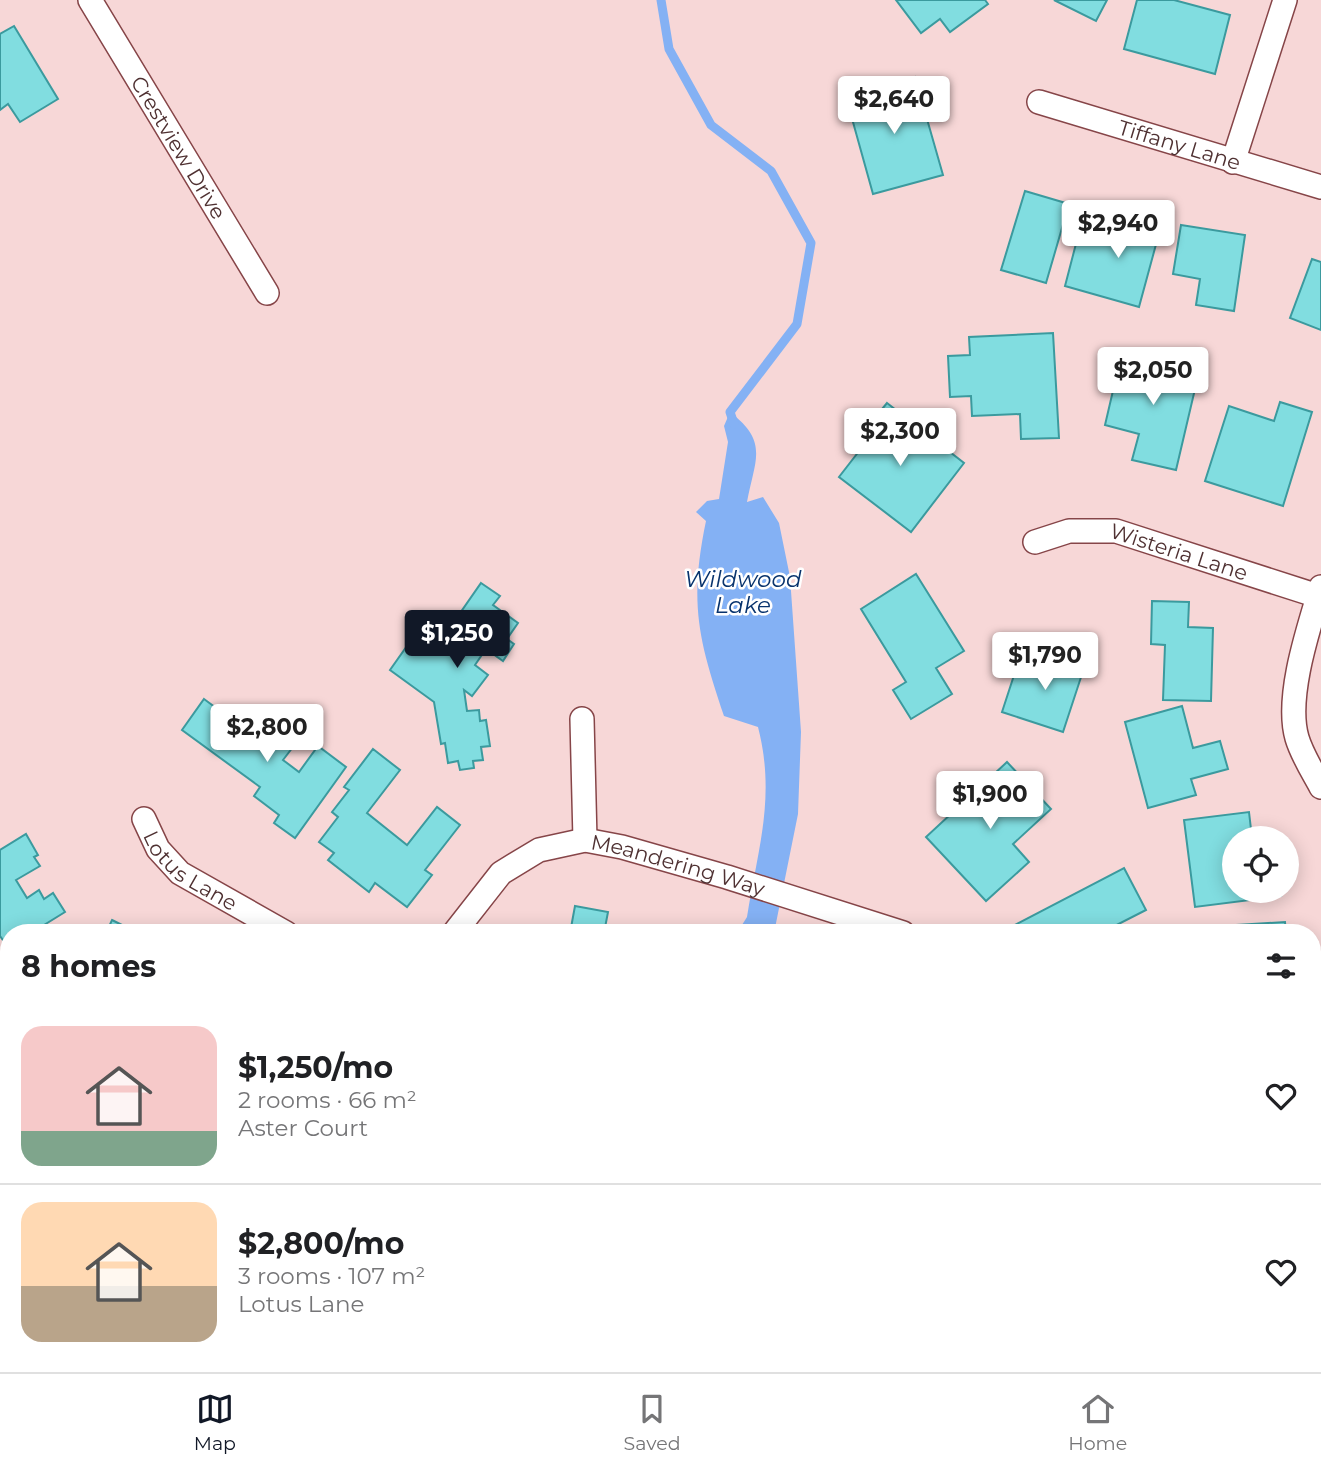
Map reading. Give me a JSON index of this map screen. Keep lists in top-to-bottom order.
{
  "streets": {
    "street": [
      "Tiffany Lane",
      "Crestview Drive",
      "Wisteria Lane",
      "Meandering Way",
      "Lotus Lane"
    ]
  },
  "water": ["Wildwood Lake"],
  "page": {
    "price": [
      "$2,640",
      "$2,940",
      "$2,050",
      "$2,300",
      "$1,250",
      "$1,790",
      "$2,800",
      "$1,900"
    ],
    "heading": "8 homes",
    "list": [
      {
        "name": "$1,250/mo",
        "note": "2 rooms · 66 m² · Aster Court"
      },
      {
        "name": "$2,800/mo",
        "note": "3 rooms · 107 m² · Lotus Lane"
      }
    ],
    "tabs": ["Map", "Saved", "Home"]
  }
}
